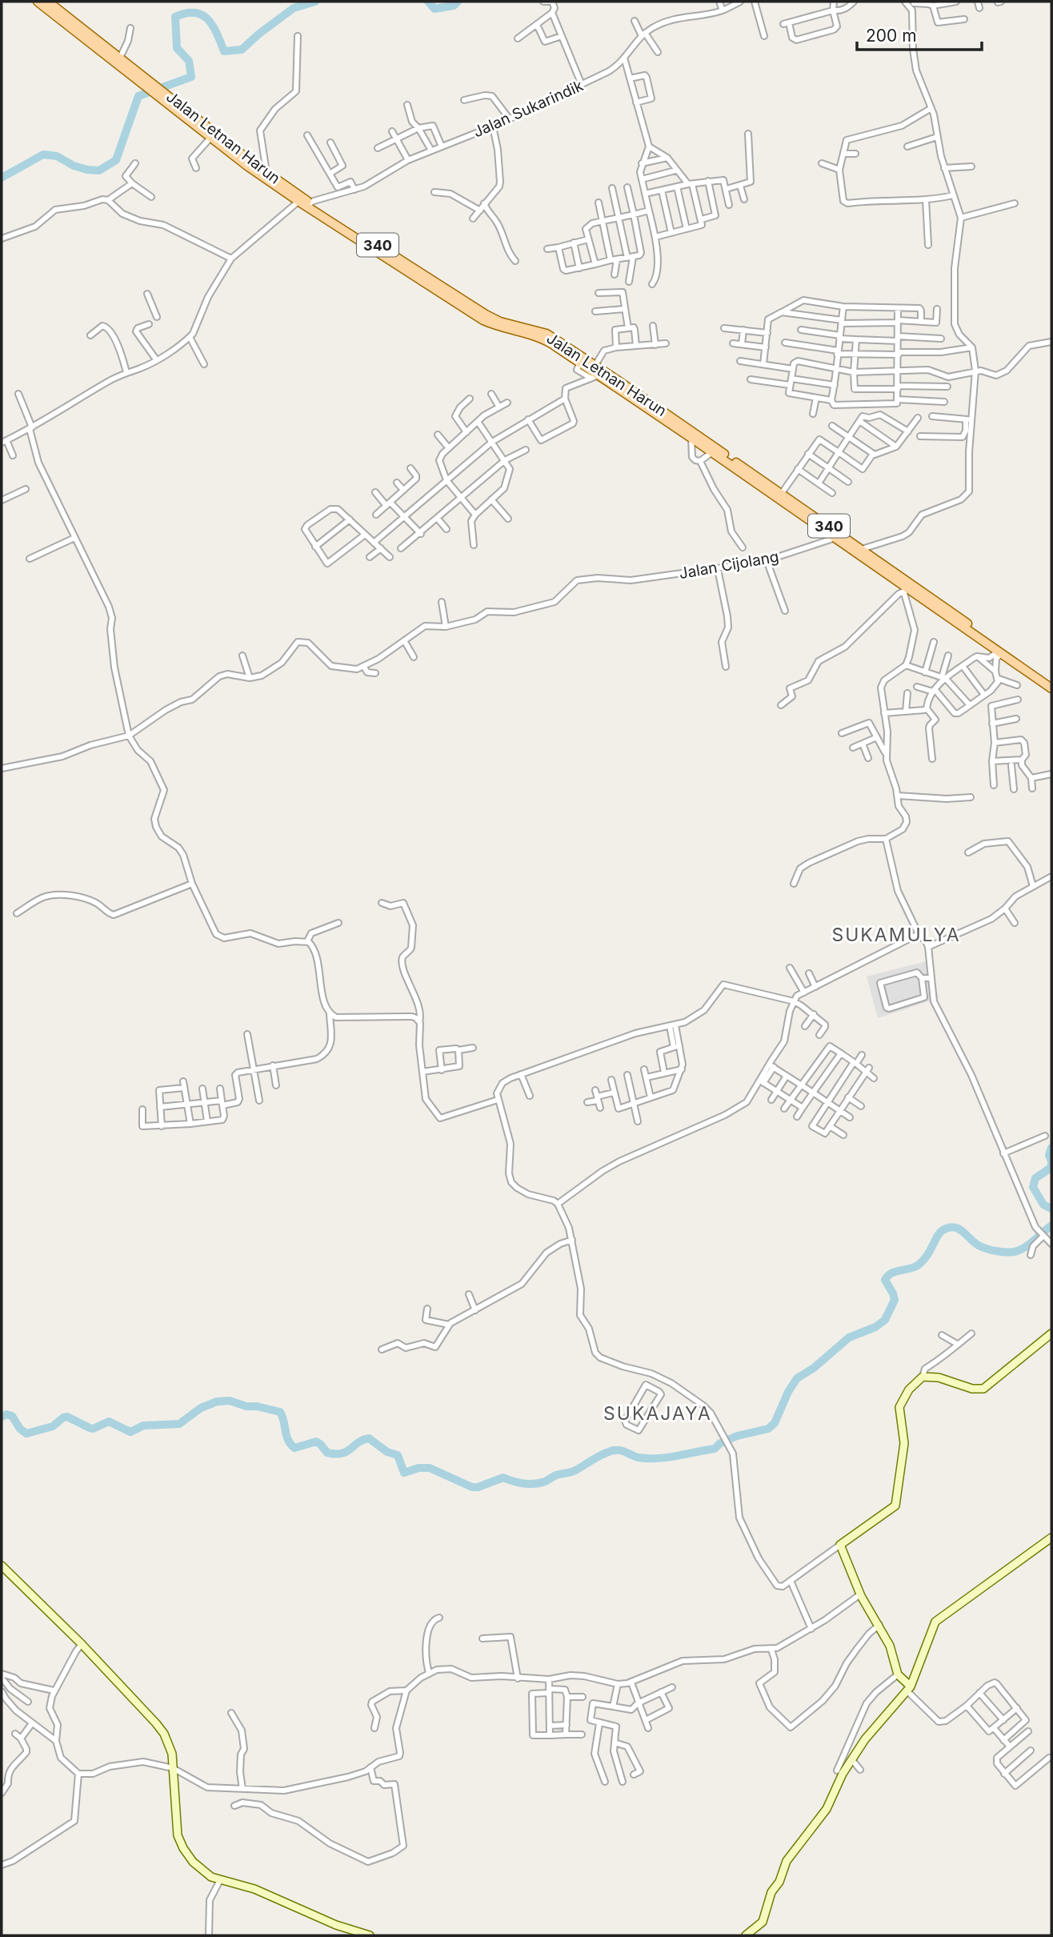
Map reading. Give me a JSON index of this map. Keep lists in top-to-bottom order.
{
  "streets": {
    "main road": ["Jalan Letnan Harun", "340"],
    "street": ["Jalan Sukarindik", "Jalan Cijolang"]
  },
  "crossings": [
    ["Jalan Sukarindik", "Jalan Letnan Harun"],
    ["Jalan Letnan Harun", "Jalan Cijolang"]
  ],
  "districts": ["SUKAMULYA", "SUKAJAYA"],
  "scale_bar": "200 m"
}
